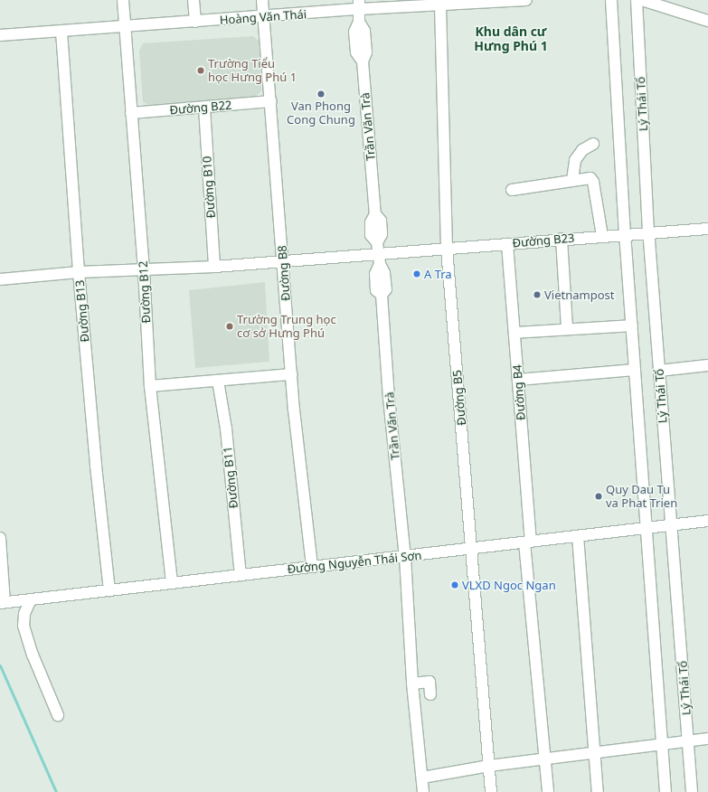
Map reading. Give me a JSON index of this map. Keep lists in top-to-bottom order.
{
  "streets": {
    "street": [
      "Hoàng Văn Thái",
      "Lý Thái Tổ",
      "Đường B22",
      "Trần Văn Trà",
      "Đường B10",
      "Đường B23",
      "Đường B8",
      "Đường B12",
      "Đường B13",
      "Đường B4",
      "Đường B5",
      "Đường B11",
      "Đường Nguyễn Thái Sơn"
    ]
  },
  "crossings": [
    ["Hoàng Văn Thái", "Trần Văn Trà"],
    ["Hoàng Văn Thái", "Đường B8"],
    ["Hoàng Văn Thái", "Đường B12"],
    ["Hoàng Văn Thái", "Đường B13"],
    ["Hoàng Văn Thái", "Đường B5"],
    ["Lý Thái Tổ", "Đường B23"],
    ["Lý Thái Tổ", "Đường Nguyễn Thái Sơn"],
    ["Đường B22", "Đường B10"],
    ["Đường B22", "Đường B8"],
    ["Đường B22", "Đường B12"],
    ["Trần Văn Trà", "Đường B23"],
    ["Trần Văn Trà", "Đường Nguyễn Thái Sơn"],
    ["Đường B10", "Đường B23"],
    ["Đường B23", "Đường B8"],
    ["Đường B23", "Đường B12"],
    ["Đường B23", "Đường B13"],
    ["Đường B23", "Đường B4"],
    ["Đường B23", "Đường B5"],
    ["Đường B8", "Đường Nguyễn Thái Sơn"],
    ["Đường B12", "Đường Nguyễn Thái Sơn"],
    ["Đường B13", "Đường Nguyễn Thái Sơn"],
    ["Đường B4", "Đường Nguyễn Thái Sơn"],
    ["Đường B5", "Đường Nguyễn Thái Sơn"],
    ["Đường B11", "Đường Nguyễn Thái Sơn"]
  ],
  "districts": ["Khu dân cư Hưng Phú 1"],
  "places": [
    "Trường Tiểu học Hưng Phú 1",
    "Van Phong Cong Chung",
    "A Tra",
    "Vietnampost",
    "Trường Trung học cơ sở Hưng Phú",
    "Quy Dau Tu va Phat Trien",
    "VLXD Ngoc Ngan"
  ]
}
